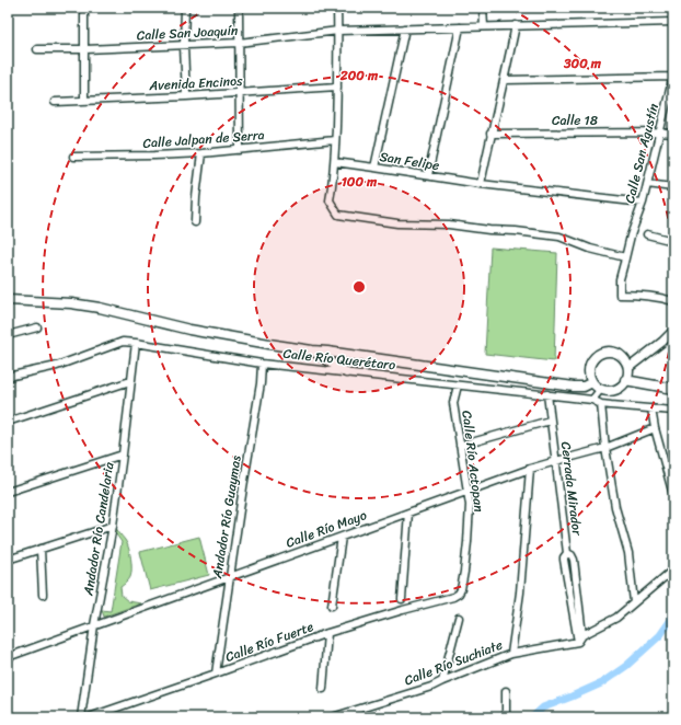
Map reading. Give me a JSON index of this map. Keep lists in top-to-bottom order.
{
  "streets": {
    "main road": ["Calle Río Querétaro"],
    "street": [
      "Calle San Joaquín",
      "Avenida Encinos",
      "Calle 18",
      "Calle Jalpan de Serra",
      "Calle San Agustín",
      "San Felipe",
      "Calle Río Actopan",
      "Cerrada Mirador",
      "Andador Río Guaymas",
      "Andador Río Candelaria",
      "Calle Río Mayo",
      "Calle Río Fuerte",
      "Calle Río Suchiate"
    ]
  },
  "crossings": [
    ["Calle 18", "Calle San Agustín"],
    ["Calle San Agustín", "San Felipe"],
    ["Calle Río Querétaro", "Calle Río Actopan"],
    ["Calle Río Querétaro", "Cerrada Mirador"],
    ["Calle Río Querétaro", "Andador Río Guaymas"],
    ["Calle Río Querétaro", "Andador Río Candelaria"],
    ["Calle Río Actopan", "Calle Río Mayo"],
    ["Calle Río Actopan", "Calle Río Fuerte"],
    ["Cerrada Mirador", "Calle Río Mayo"],
    ["Andador Río Guaymas", "Calle Río Mayo"],
    ["Andador Río Guaymas", "Calle Río Fuerte"],
    ["Andador Río Candelaria", "Calle Río Mayo"]
  ],
  "rings": ["300 m", "200 m", "100 m"]
}
